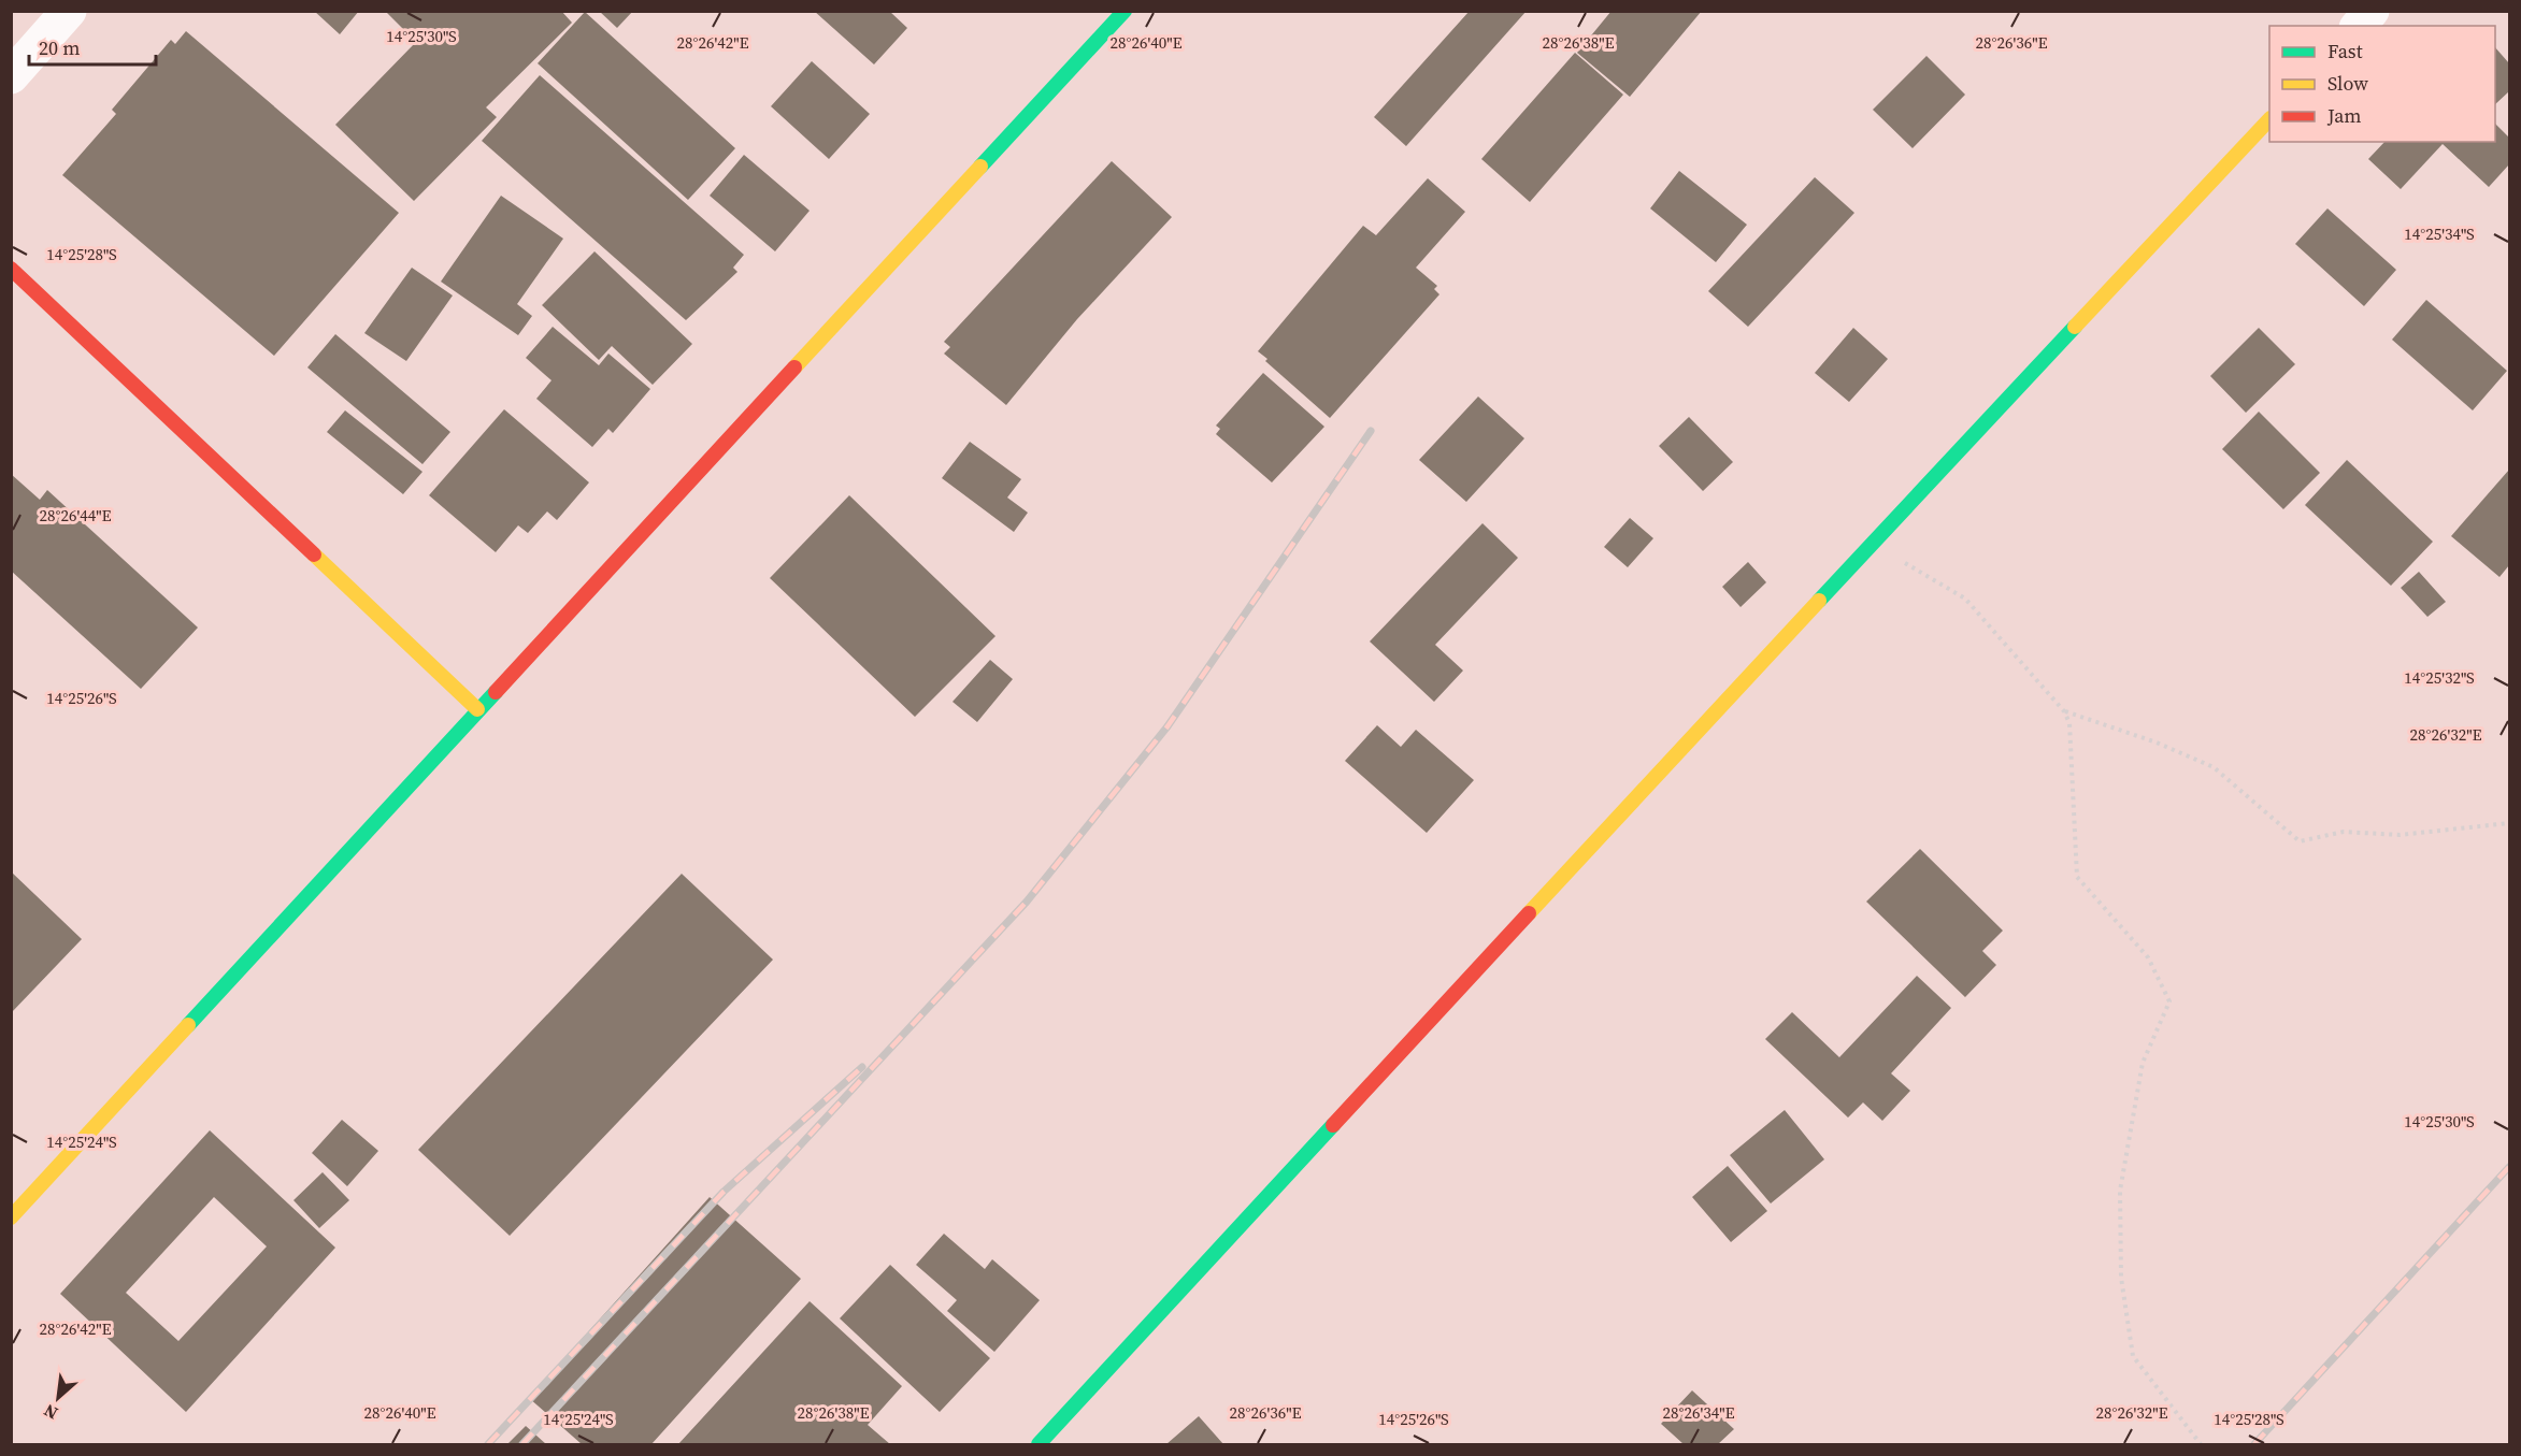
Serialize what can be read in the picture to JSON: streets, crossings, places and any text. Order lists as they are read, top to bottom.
{
  "legend": ["Fast", "Slow", "Jam"],
  "scale_bar": "20 m",
  "north": "bottom left",
  "coordinates": [
    "14°25'30\"S",
    "28°26'42\"E",
    "28°26'40\"E",
    "28°26'38\"E",
    "28°26'36\"E",
    "14°25'34\"S",
    "14°25'28\"S",
    "28°26'44\"E",
    "14°25'32\"S",
    "14°25'26\"S",
    "28°26'32\"E",
    "14°25'24\"S",
    "28°26'34\"E"
  ]
}
